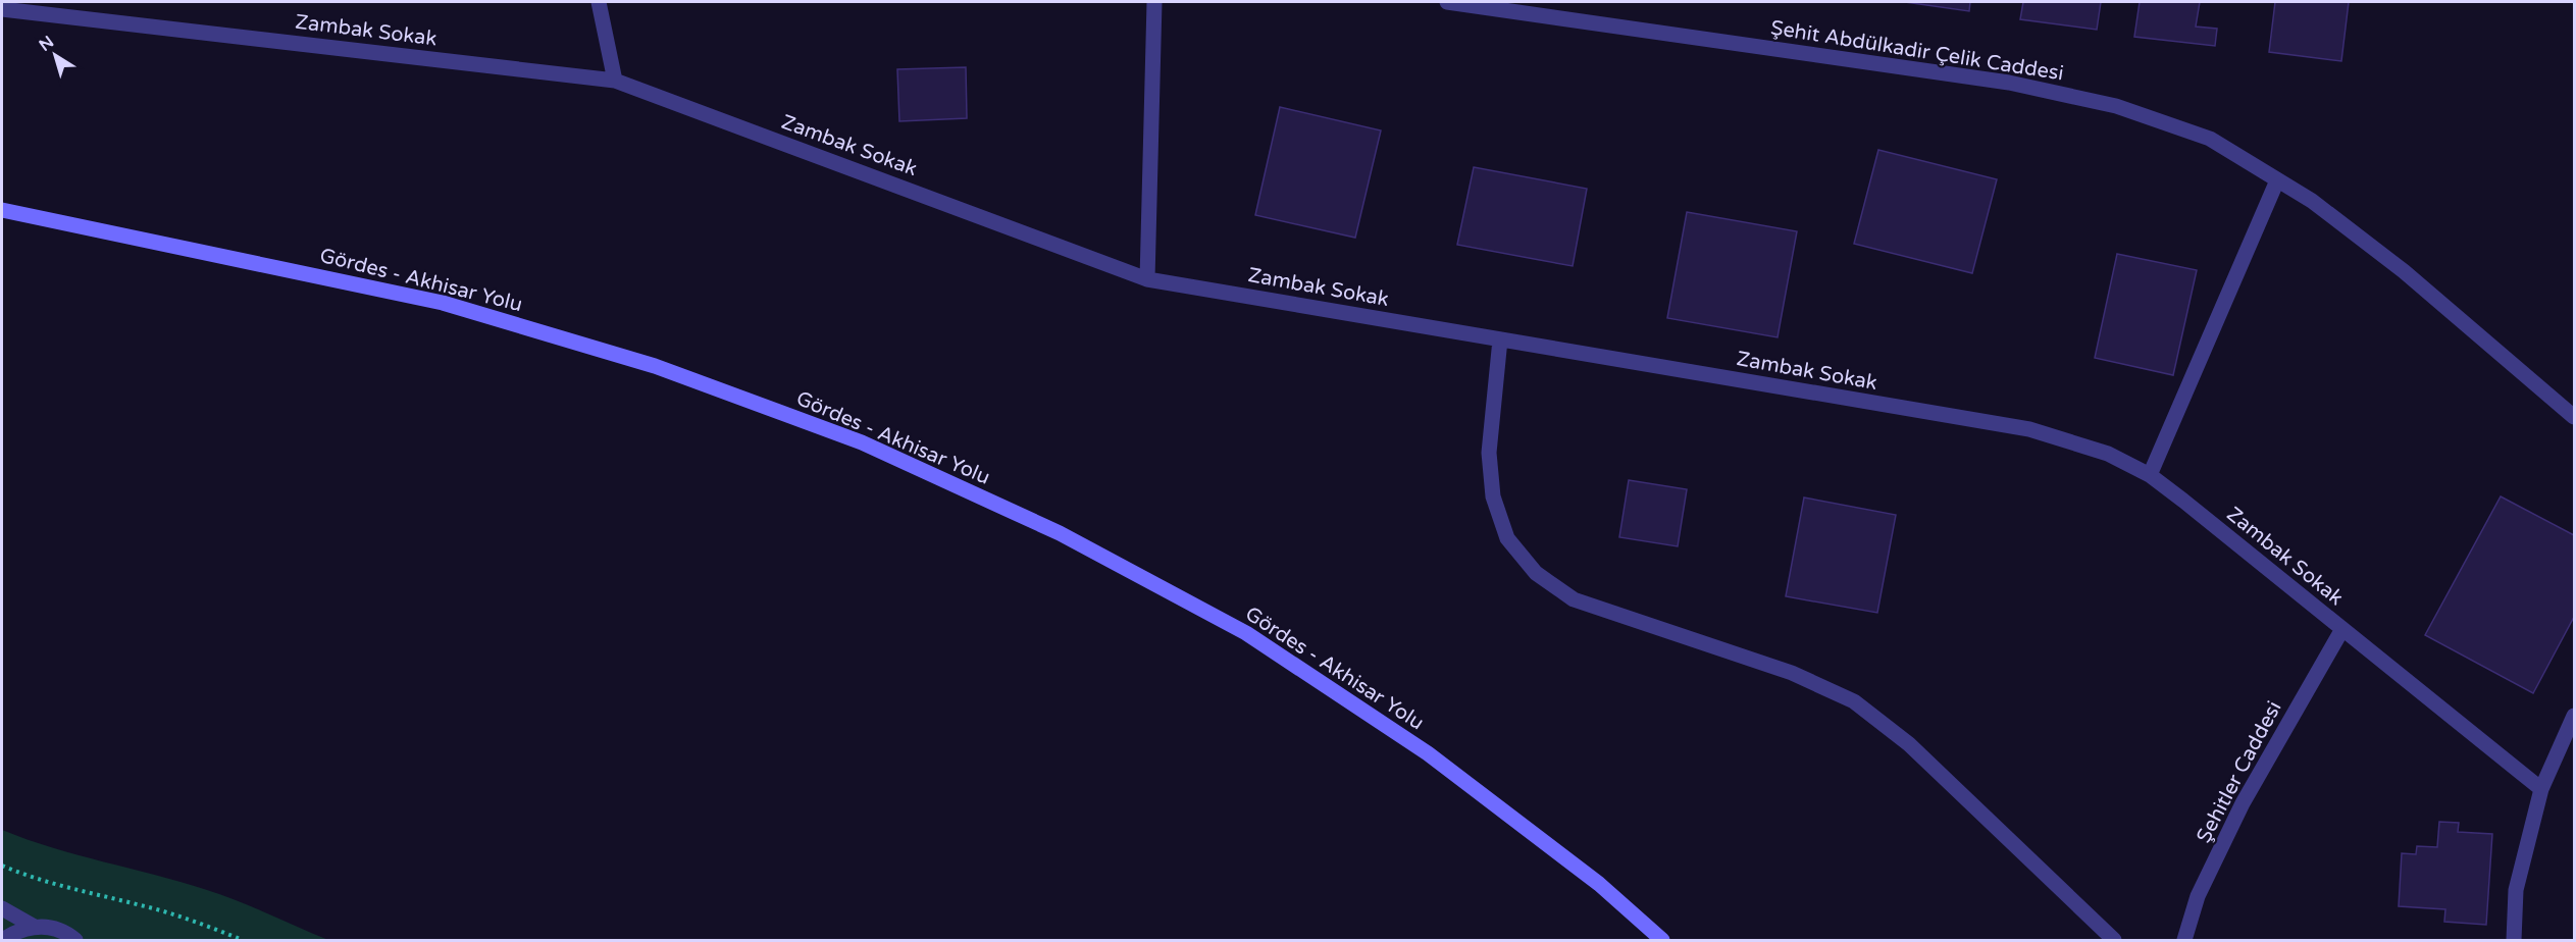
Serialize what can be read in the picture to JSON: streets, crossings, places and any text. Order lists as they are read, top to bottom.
{
  "streets": {
    "main road": ["Gördes - Akhisar Yolu"],
    "street": ["Zambak Sokak", "Şehit Abdülkadir Çelik Caddesi", "Şehitler Caddesi"]
  },
  "crossings": [
    ["Zambak Sokak", "Şehitler Caddesi"]
  ],
  "north": "top left"
}
